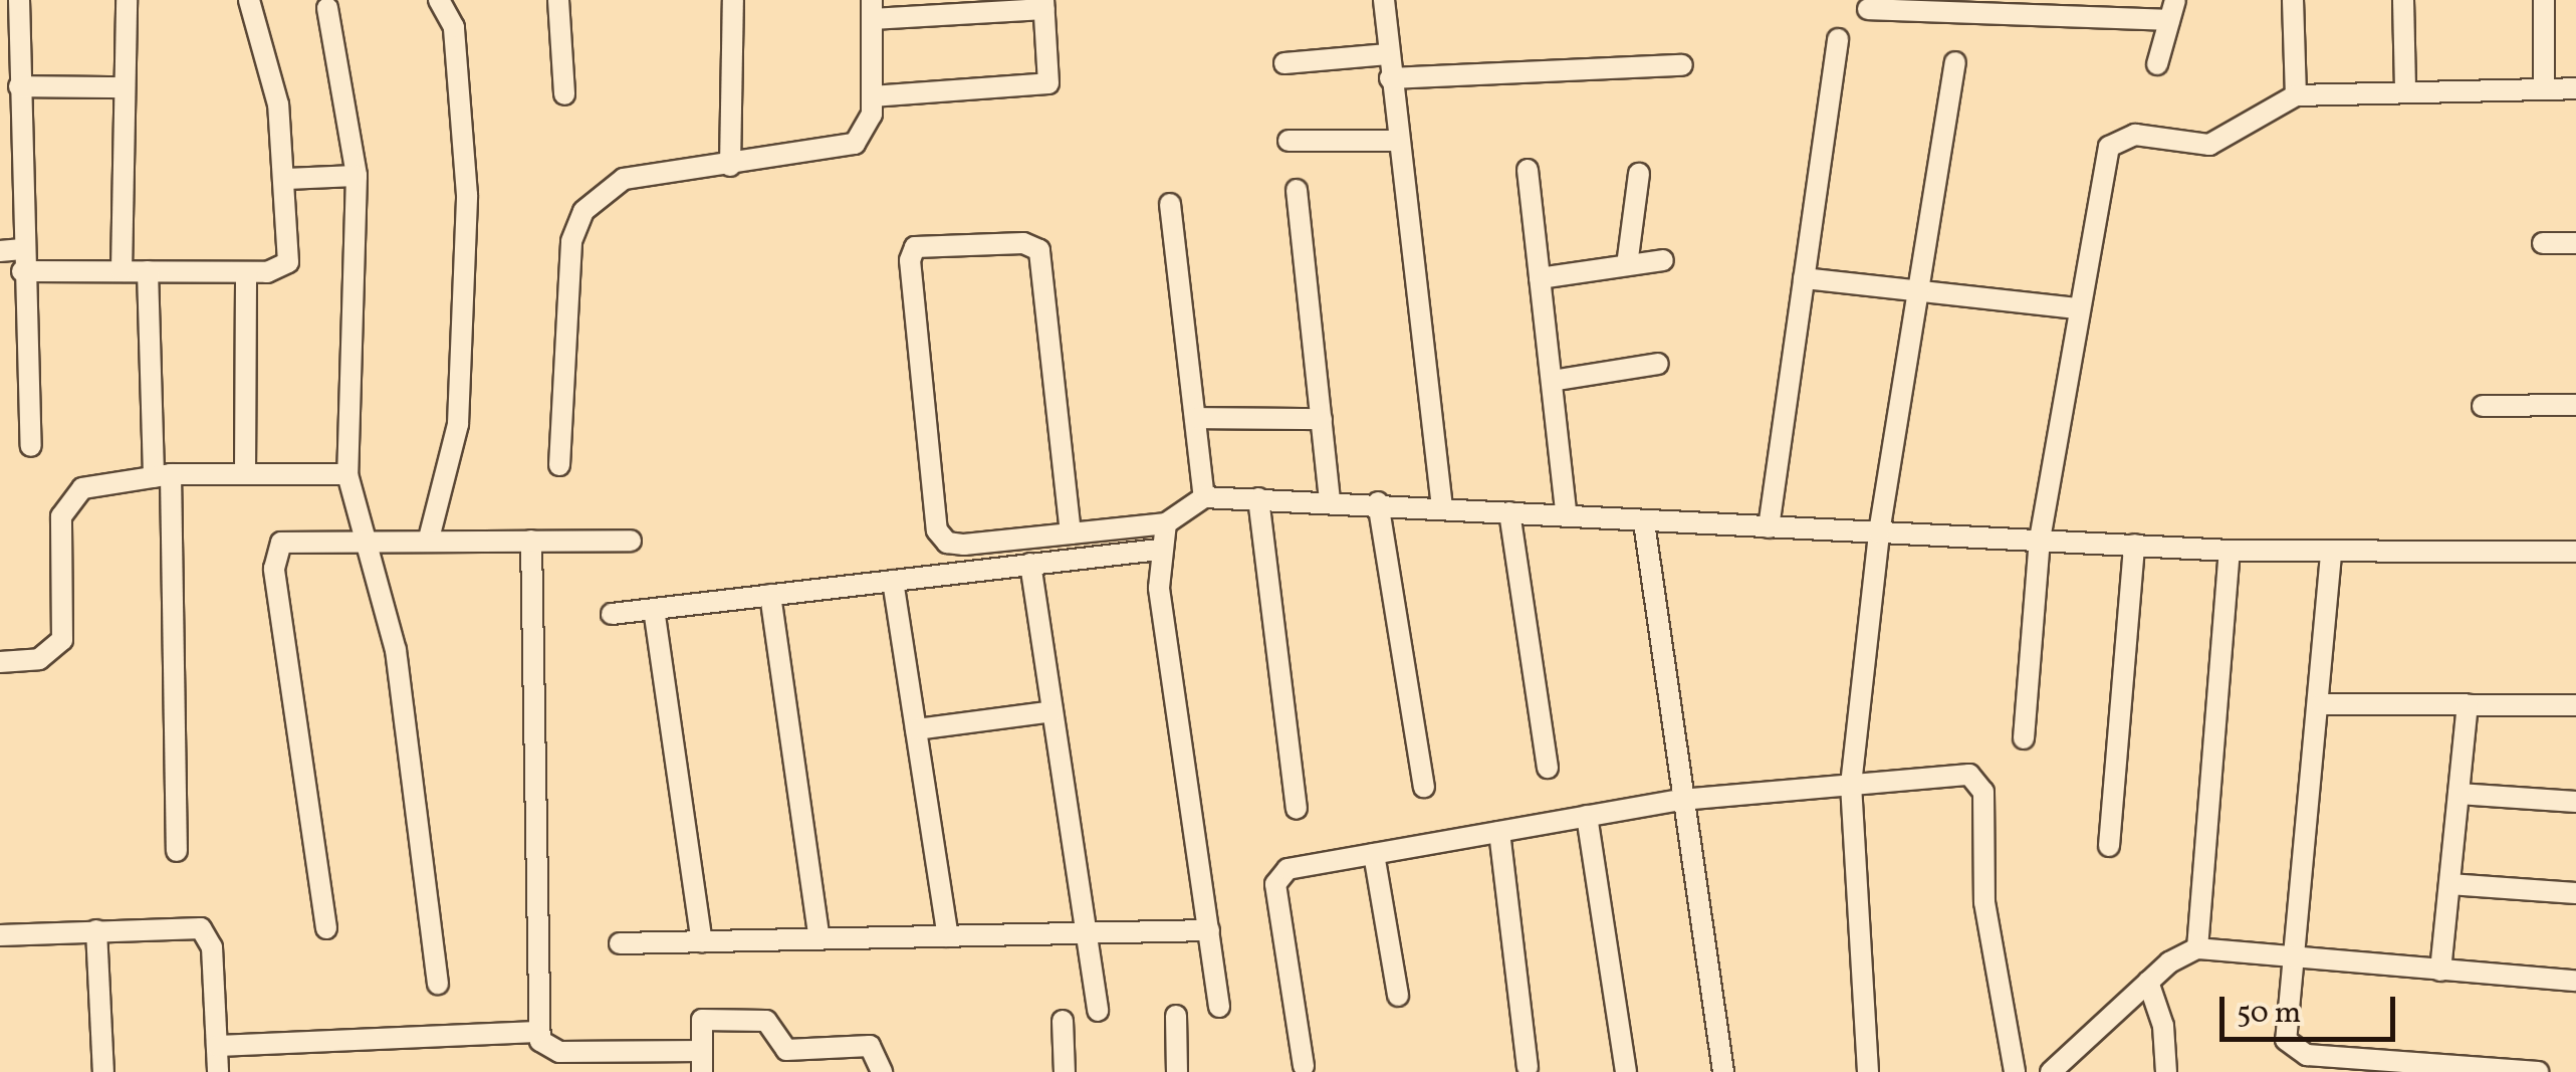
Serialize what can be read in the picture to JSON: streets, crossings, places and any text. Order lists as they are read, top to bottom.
{
  "scale_bar": "50 m"
}
